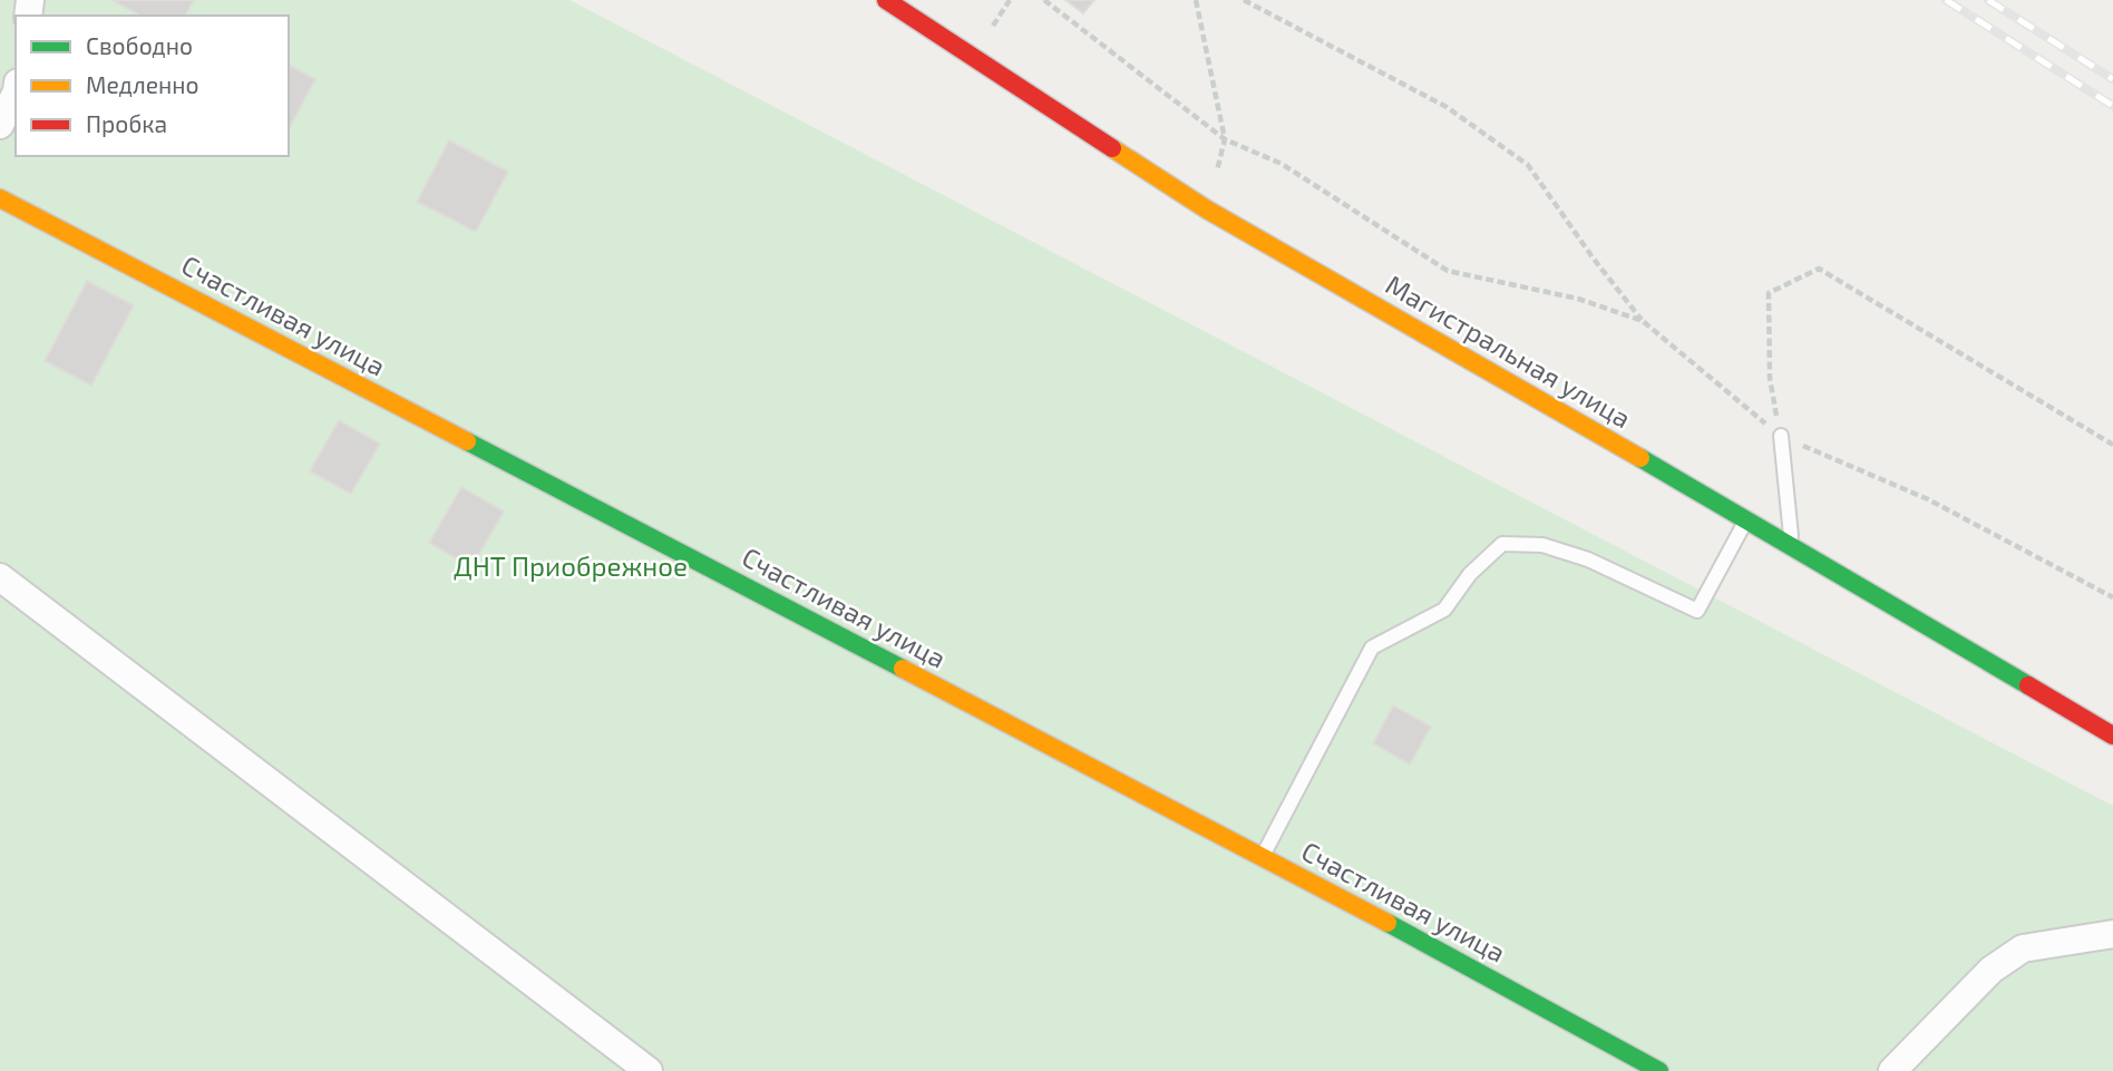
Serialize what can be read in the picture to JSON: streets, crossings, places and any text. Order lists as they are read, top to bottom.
{
  "streets": {
    "street": ["Счастливая улица", "Магистральная улица"]
  },
  "parks": ["ДНТ Приобрежное"],
  "legend": ["Свободно", "Медленно", "Пробка"]
}
